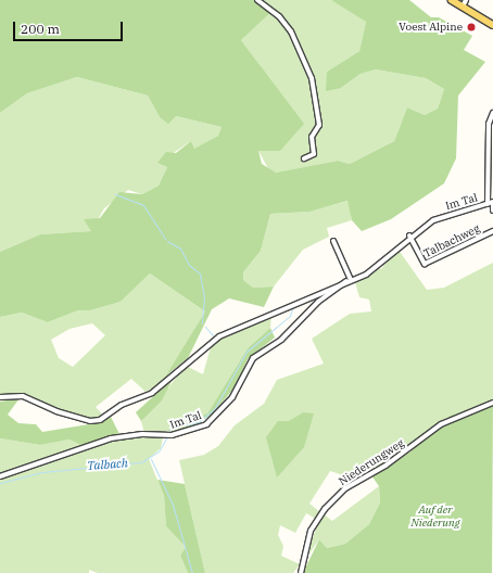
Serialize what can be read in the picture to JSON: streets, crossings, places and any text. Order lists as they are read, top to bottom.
{
  "streets": {
    "street": ["Im Tal", "Talbachweg", "Niederungweg"]
  },
  "crossings": [
    ["Im Tal", "Talbachweg"]
  ],
  "water": ["Talbach"],
  "parks": ["Auf der Niederung"],
  "places": ["Voest Alpine"],
  "scale_bar": "200 m"
}
